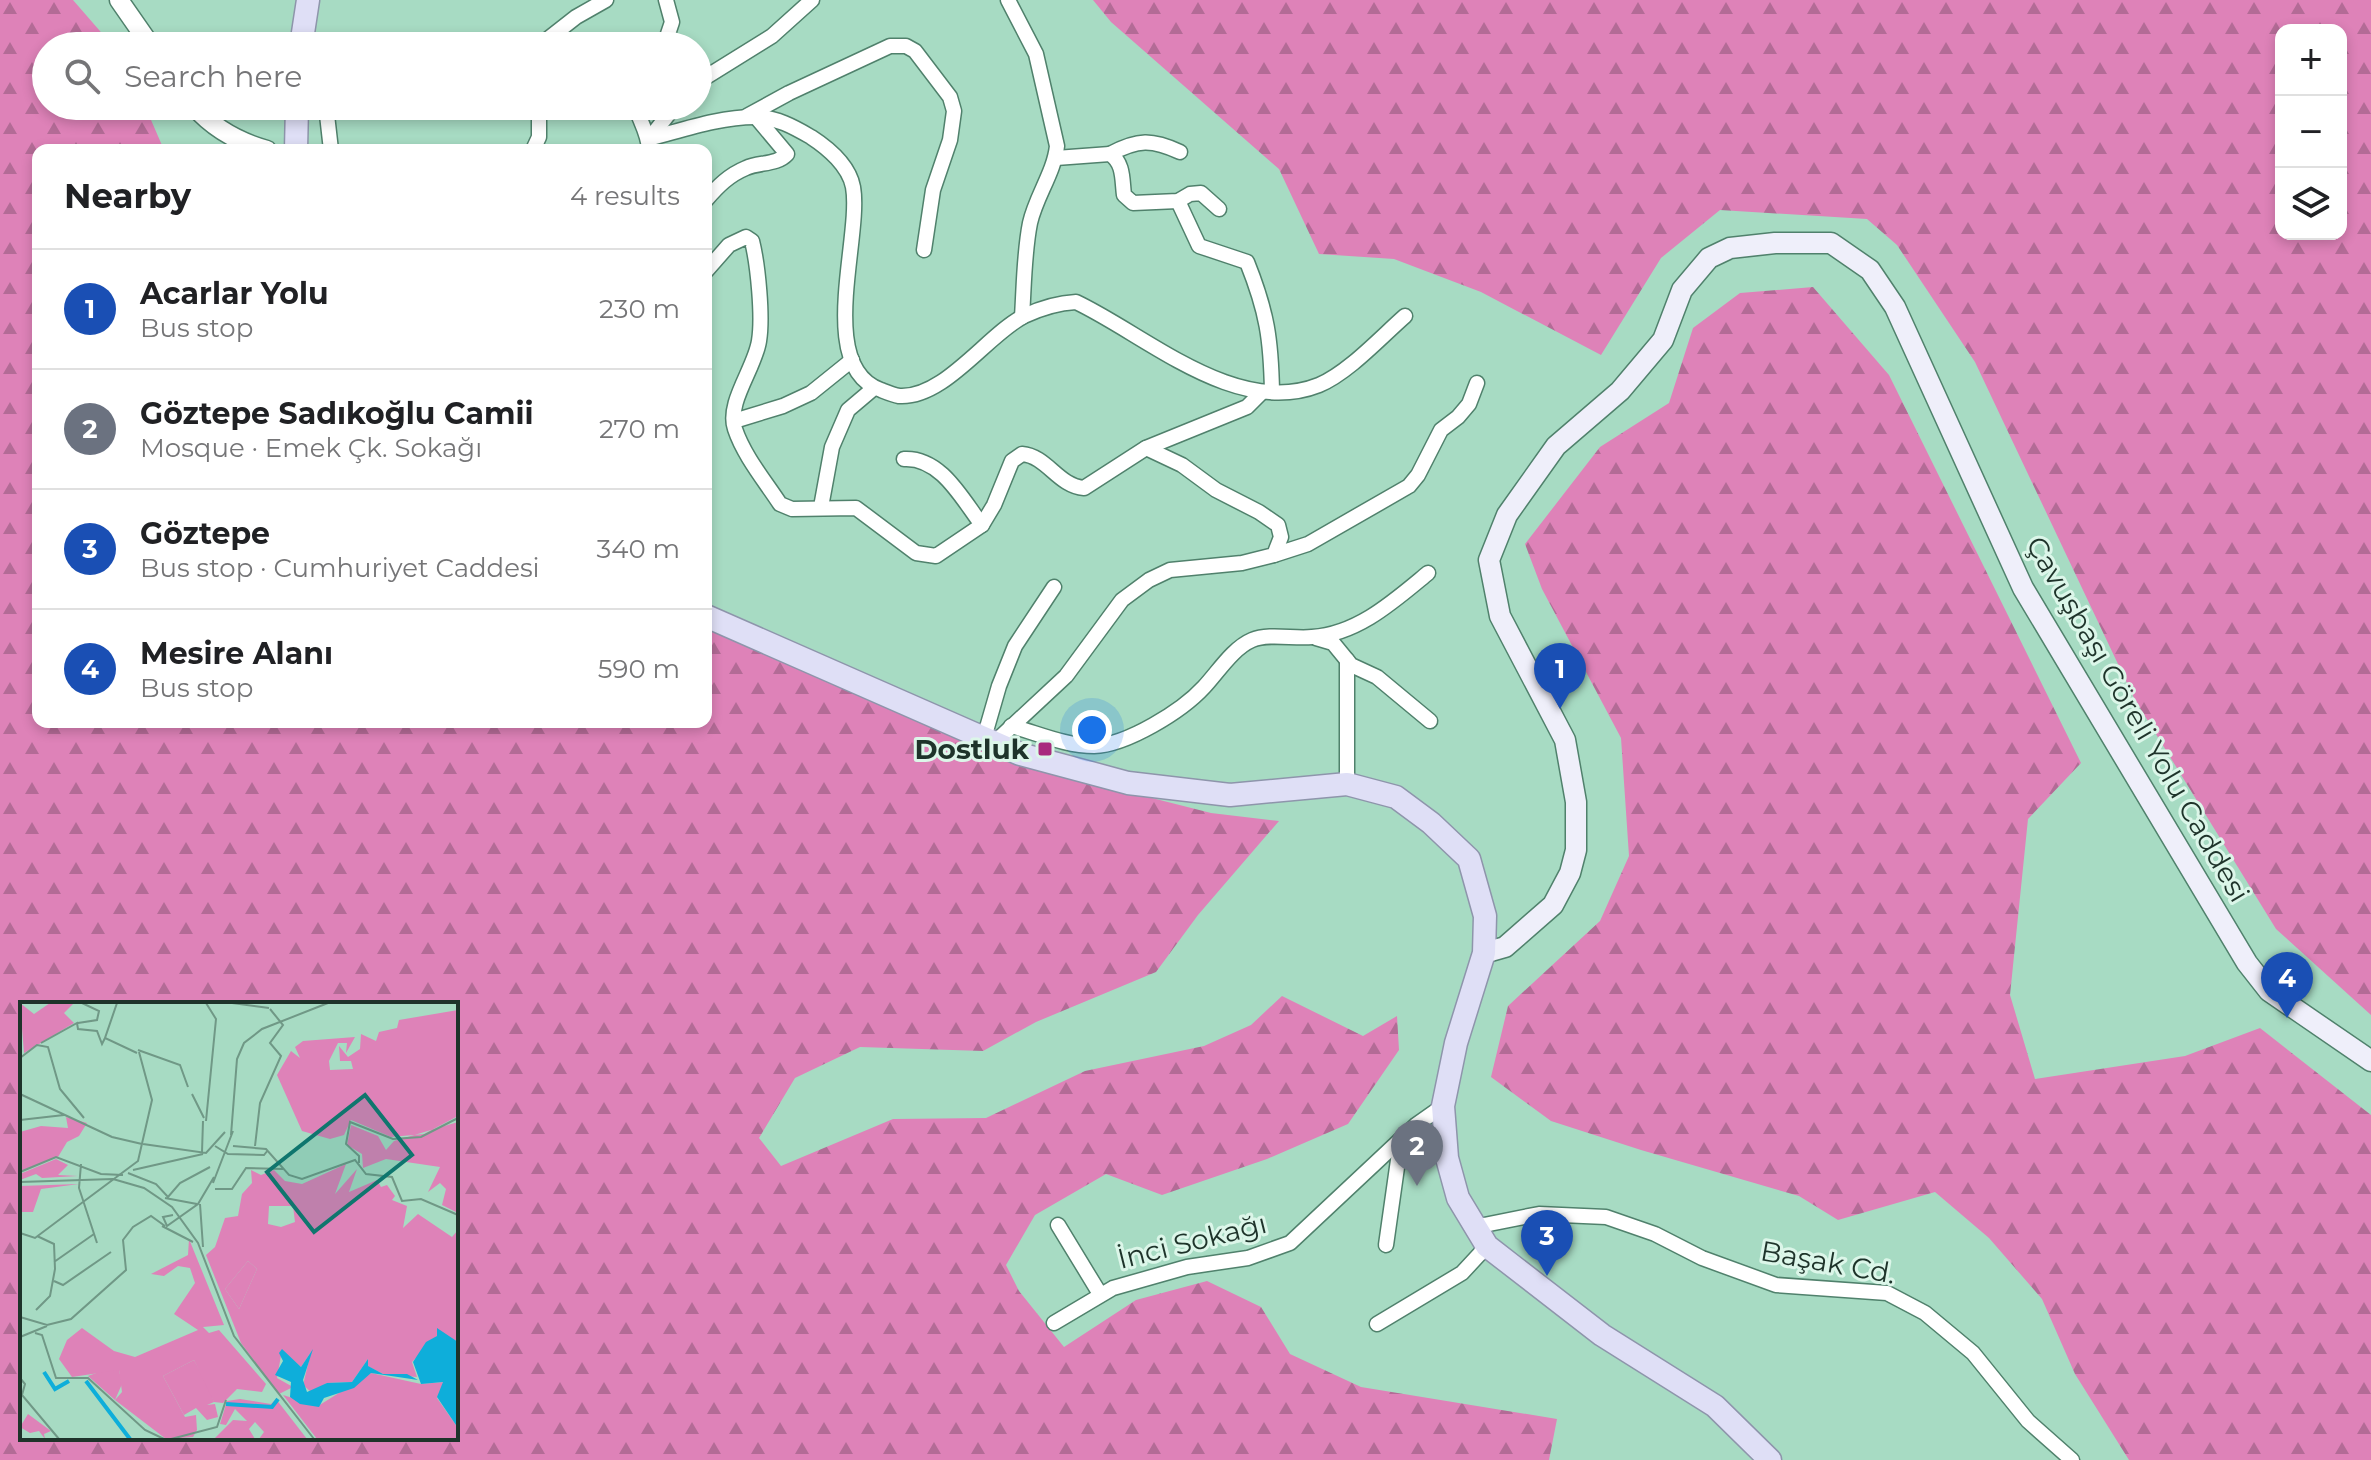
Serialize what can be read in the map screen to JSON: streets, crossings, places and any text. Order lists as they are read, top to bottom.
{
  "streets": {
    "main road": ["Çavuşbaşı Göreli Yolu Caddesi"],
    "street": ["İnci Sokağı", "Başak Cd."]
  },
  "places": {
    "transit": ["Dostluk"]
  },
  "page": {
    "map_buttons": ["+", "−"],
    "search": "Search here",
    "heading": ["Nearby", "4 results"],
    "list": [
      {
        "mark": "1",
        "name": "Acarlar Yolu",
        "note": "Bus stop",
        "value": "230 m"
      },
      {
        "mark": "2",
        "name": "Göztepe Sadıkoğlu Camii",
        "note": "Mosque · Emek Çk. Sokağı",
        "value": "270 m"
      },
      {
        "mark": "3",
        "name": "Göztepe",
        "note": "Bus stop · Cumhuriyet Caddesi",
        "value": "340 m"
      },
      {
        "mark": "4",
        "name": "Mesire Alanı",
        "note": "Bus stop",
        "value": "590 m"
      }
    ],
    "pins": [
      "1",
      "4",
      "2",
      "3"
    ]
  }
}
